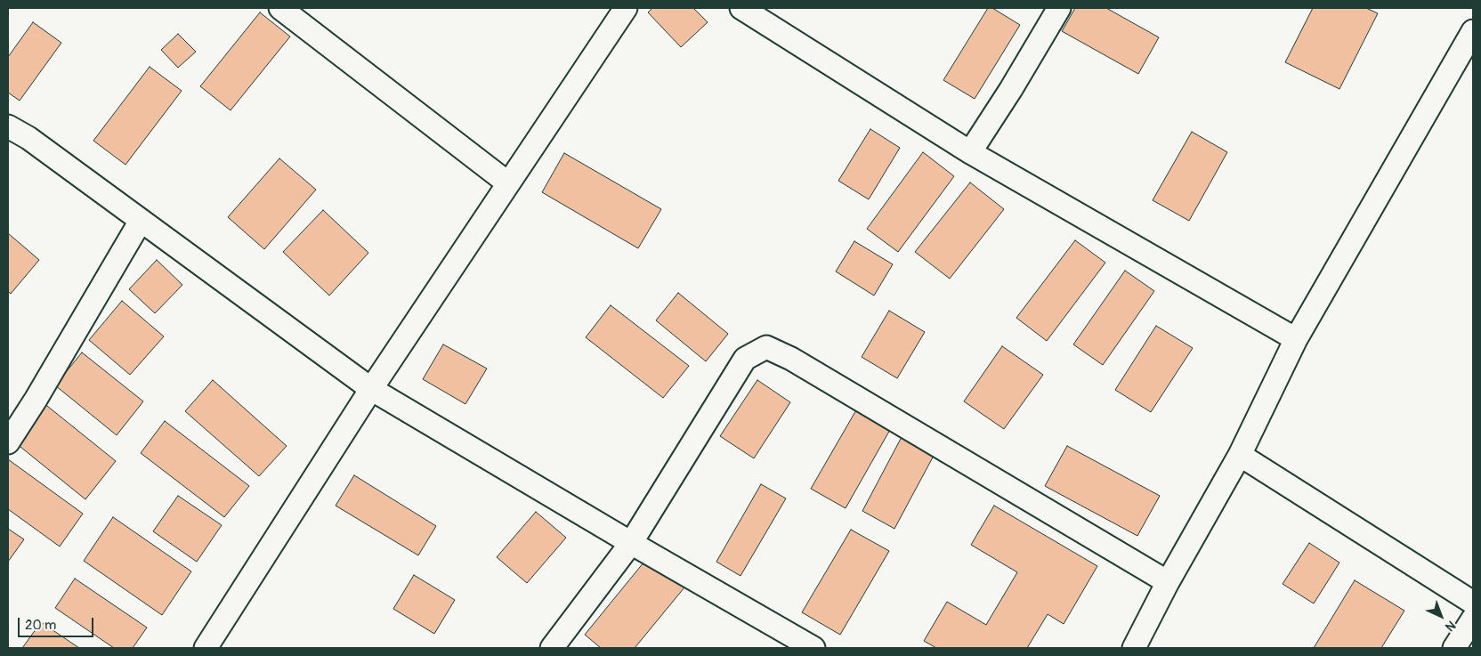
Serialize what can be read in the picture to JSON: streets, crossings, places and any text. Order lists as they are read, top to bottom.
{
  "scale_bar": "20 m",
  "north": "bottom right"
}
